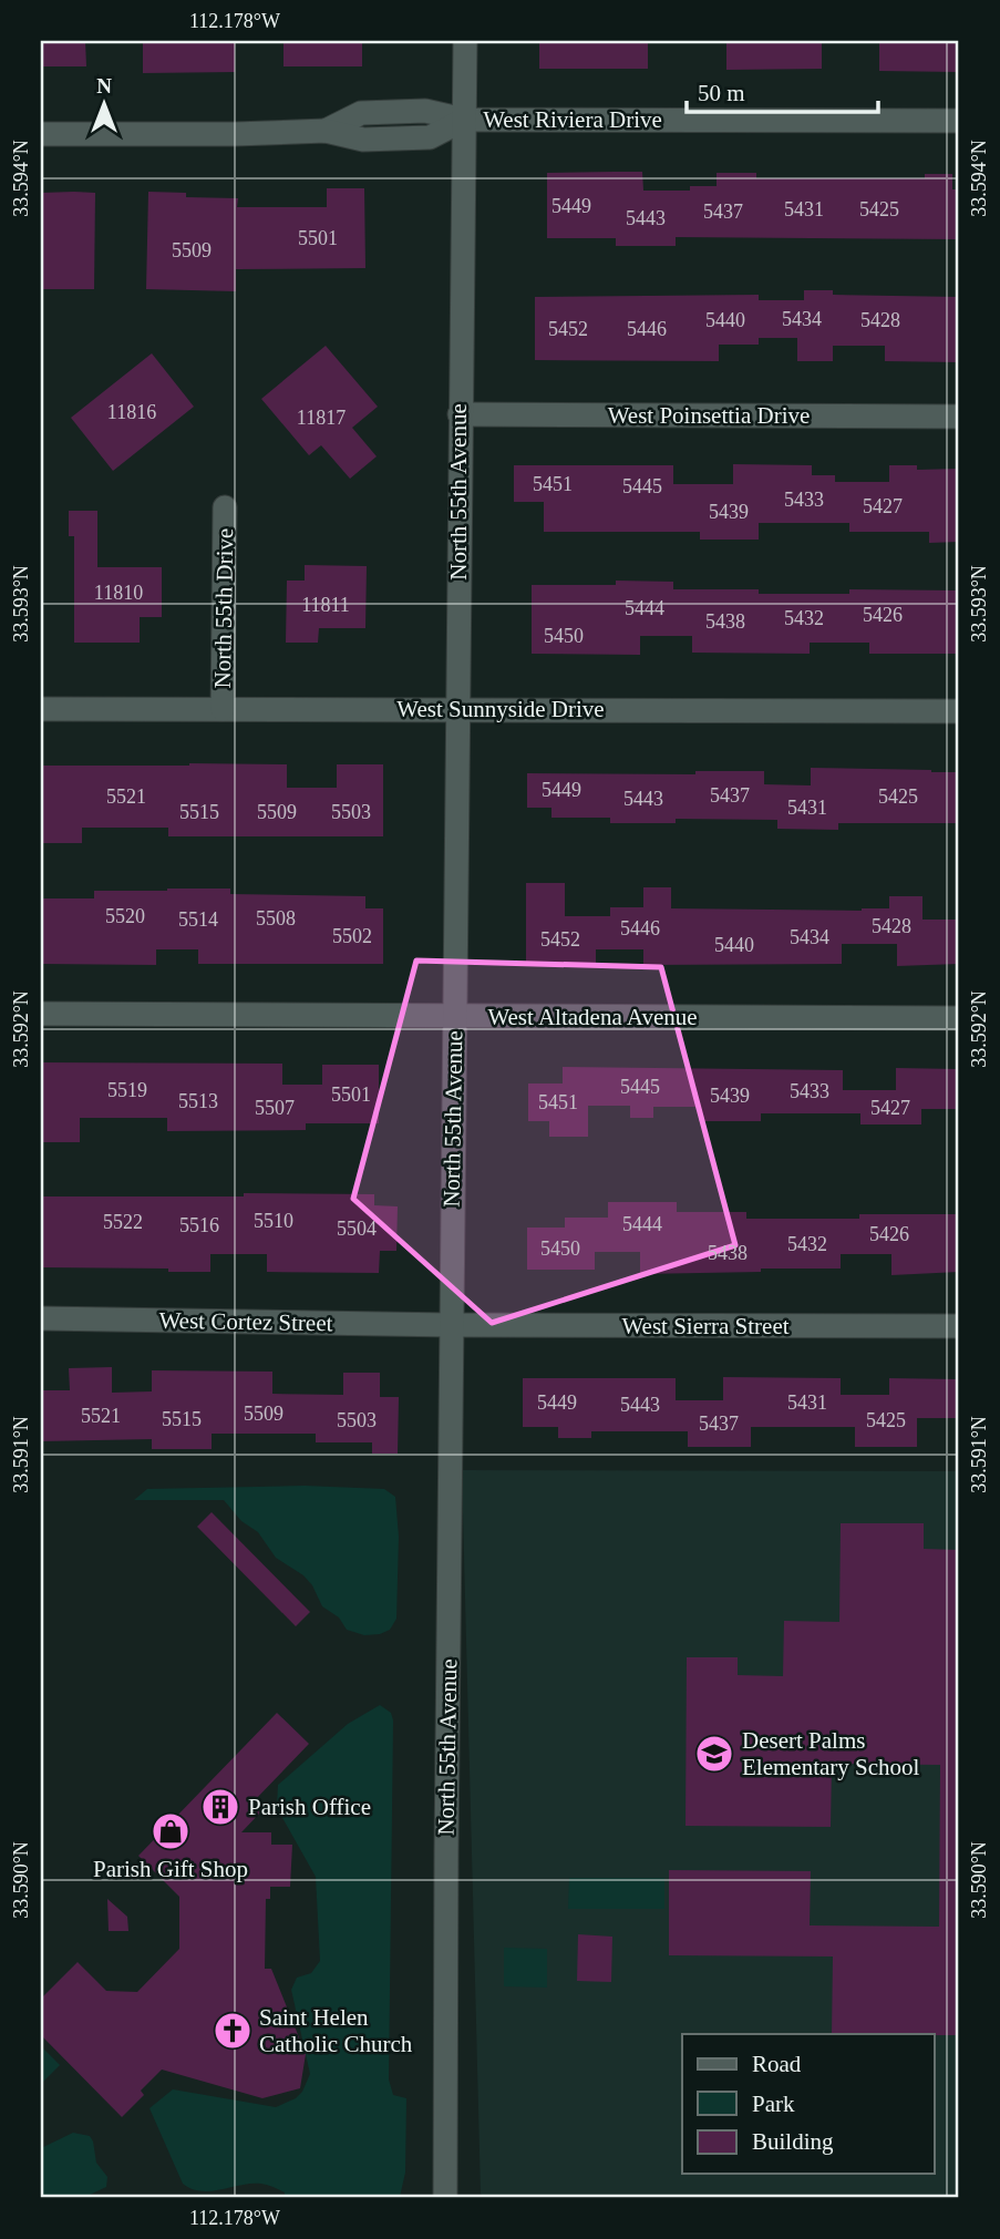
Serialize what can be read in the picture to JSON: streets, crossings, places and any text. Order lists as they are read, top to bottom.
{
  "streets": {
    "street": [
      "West Riviera Drive",
      "West Poinsettia Drive",
      "North 55th Avenue",
      "North 55th Drive",
      "West Sunnyside Drive",
      "West Altadena Avenue",
      "West Cortez Street",
      "West Sierra Street"
    ]
  },
  "crossings": [
    ["West Riviera Drive", "North 55th Avenue"],
    ["West Poinsettia Drive", "North 55th Avenue"],
    ["North 55th Avenue", "West Sunnyside Drive"],
    ["North 55th Avenue", "West Altadena Avenue"],
    ["North 55th Avenue", "West Cortez Street"],
    ["North 55th Avenue", "West Sierra Street"],
    ["North 55th Drive", "West Sunnyside Drive"],
    ["West Cortez Street", "West Sierra Street"]
  ],
  "places": {
    "school or university": ["Desert Palms Elementary School"],
    "building": ["Parish Office"],
    "shop": ["Parish Gift Shop"],
    "church": ["Saint Helen Catholic Church"]
  },
  "house_numbers": [
    "5449",
    "5431",
    "5425",
    "5437",
    "5443",
    "5501",
    "5509",
    "5434",
    "5440",
    "5428",
    "5452",
    "5446",
    "11816",
    "11817",
    "5451",
    "5445",
    "5433",
    "5427",
    "5439",
    "11810",
    "11811",
    "5444",
    "5426",
    "5432",
    "5438",
    "5450",
    "5449",
    "5437",
    "5521",
    "5425",
    "5443",
    "5431",
    "5515",
    "5509",
    "5503",
    "5520",
    "5508",
    "5514",
    "5428",
    "5446",
    "5502",
    "5434",
    "5452",
    "5440",
    "5445",
    "5519",
    "5433",
    "5501",
    "5439",
    "5513",
    "5451",
    "5507",
    "5427",
    "5510",
    "5522",
    "5444",
    "5516",
    "5504",
    "5426",
    "5432",
    "5450",
    "5438",
    "5449",
    "5431",
    "5443",
    "5509",
    "5521",
    "5515",
    "5503",
    "5425",
    "5437"
  ],
  "legend": ["Road", "Park", "Building"],
  "scale_bar": "50 m",
  "north": "top",
  "coordinates": [
    "112.178°W",
    "33.594°N",
    "33.593°N",
    "33.592°N",
    "33.591°N",
    "33.590°N"
  ]
}
